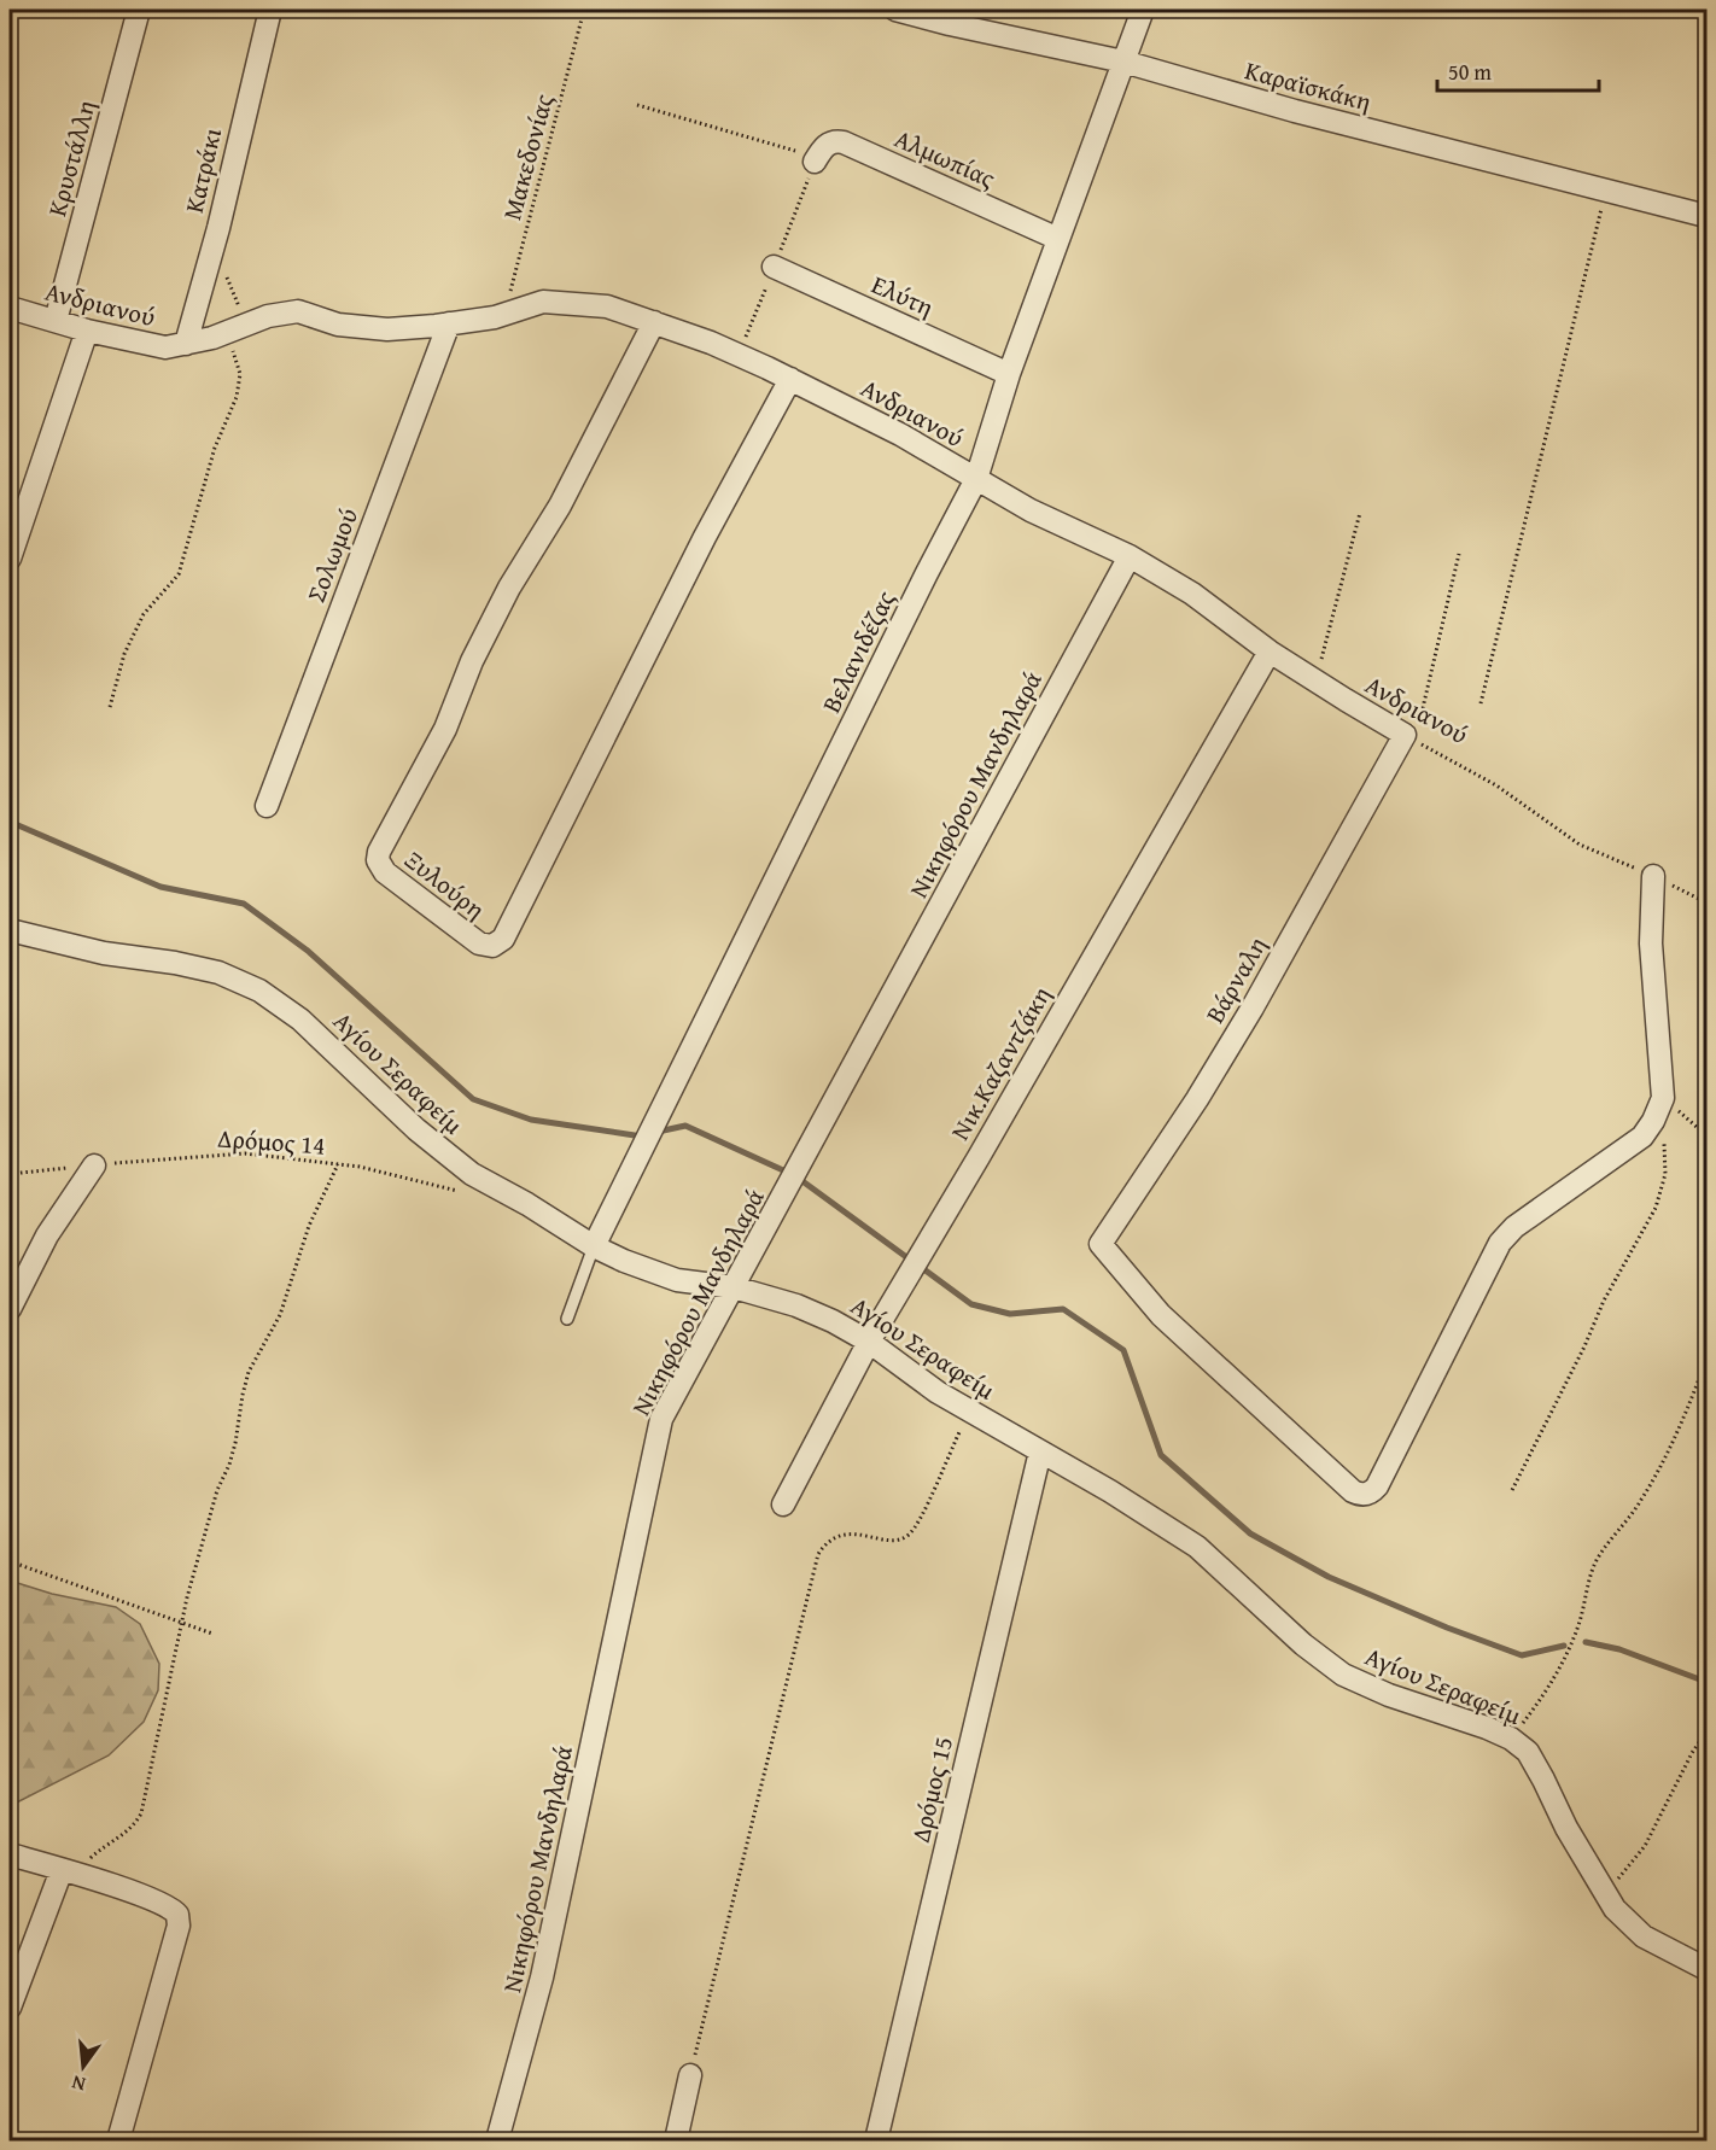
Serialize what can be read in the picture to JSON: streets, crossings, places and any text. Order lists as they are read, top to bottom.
{
  "streets": {
    "street": [
      "Καραϊσκάκη",
      "Κρυστάλλη",
      "Αλμωπίας",
      "Κατράκι",
      "Ελύτη",
      "Ανδριανού",
      "Σολωμού",
      "Βελανιδέζας",
      "Νικηφόρου Μανδηλαρά",
      "Ξυλούρη",
      "Βάρναλη",
      "Νικ.Καζαντζάκη",
      "Αγίου Σεραφείμ",
      "Δρόμος 15"
    ],
    "path": ["Μακεδονίας", "Δρόμος 14"]
  },
  "crossings": [
    ["Καραϊσκάκη", "Βελανιδέζας"],
    ["Μακεδονίας", "Ανδριανού"],
    ["Κρυστάλλη", "Ανδριανού"],
    ["Αλμωπίας", "Βελανιδέζας"],
    ["Κατράκι", "Ανδριανού"],
    ["Ελύτη", "Βελανιδέζας"],
    ["Ανδριανού", "Σολωμού"],
    ["Ανδριανού", "Βελανιδέζας"],
    ["Ανδριανού", "Νικηφόρου Μανδηλαρά"],
    ["Ανδριανού", "Ξυλούρη"],
    ["Ανδριανού", "Βάρναλη"],
    ["Ανδριανού", "Νικ.Καζαντζάκη"],
    ["Βελανιδέζας", "Αγίου Σεραφείμ"],
    ["Νικηφόρου Μανδηλαρά", "Αγίου Σεραφείμ"],
    ["Νικ.Καζαντζάκη", "Αγίου Σεραφείμ"],
    ["Αγίου Σεραφείμ", "Δρόμος 15"]
  ],
  "scale_bar": "50 m",
  "north": "bottom"
}
